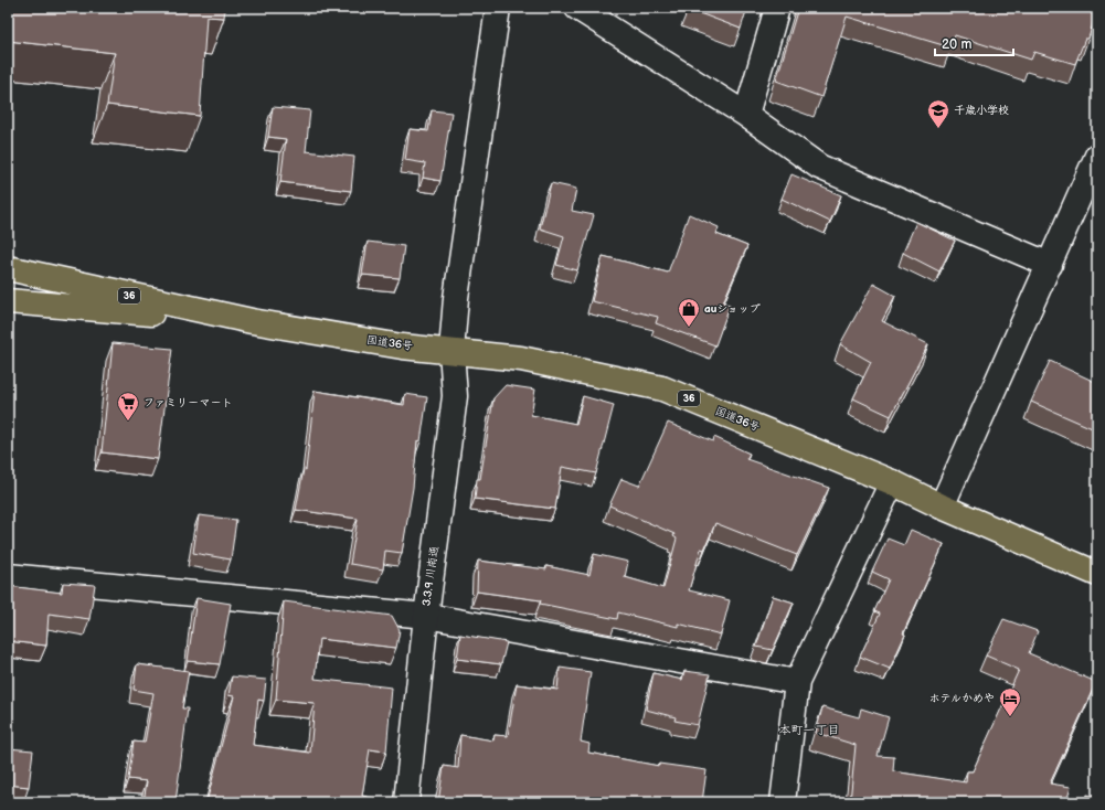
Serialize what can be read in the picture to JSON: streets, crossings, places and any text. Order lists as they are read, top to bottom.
{
  "streets": {
    "highway": ["36", "国道36号"],
    "street": ["3.3.9 川南通"]
  },
  "crossings": [
    ["国道36号", "3.3.9 川南通"]
  ],
  "districts": ["本町一丁目"],
  "places": {
    "school or university": ["千歳小学校"],
    "shop": ["auショップ"],
    "supermarket": ["ファミリーマート"],
    "hotel": ["ホテルかめや"]
  },
  "scale_bar": "20 m"
}
